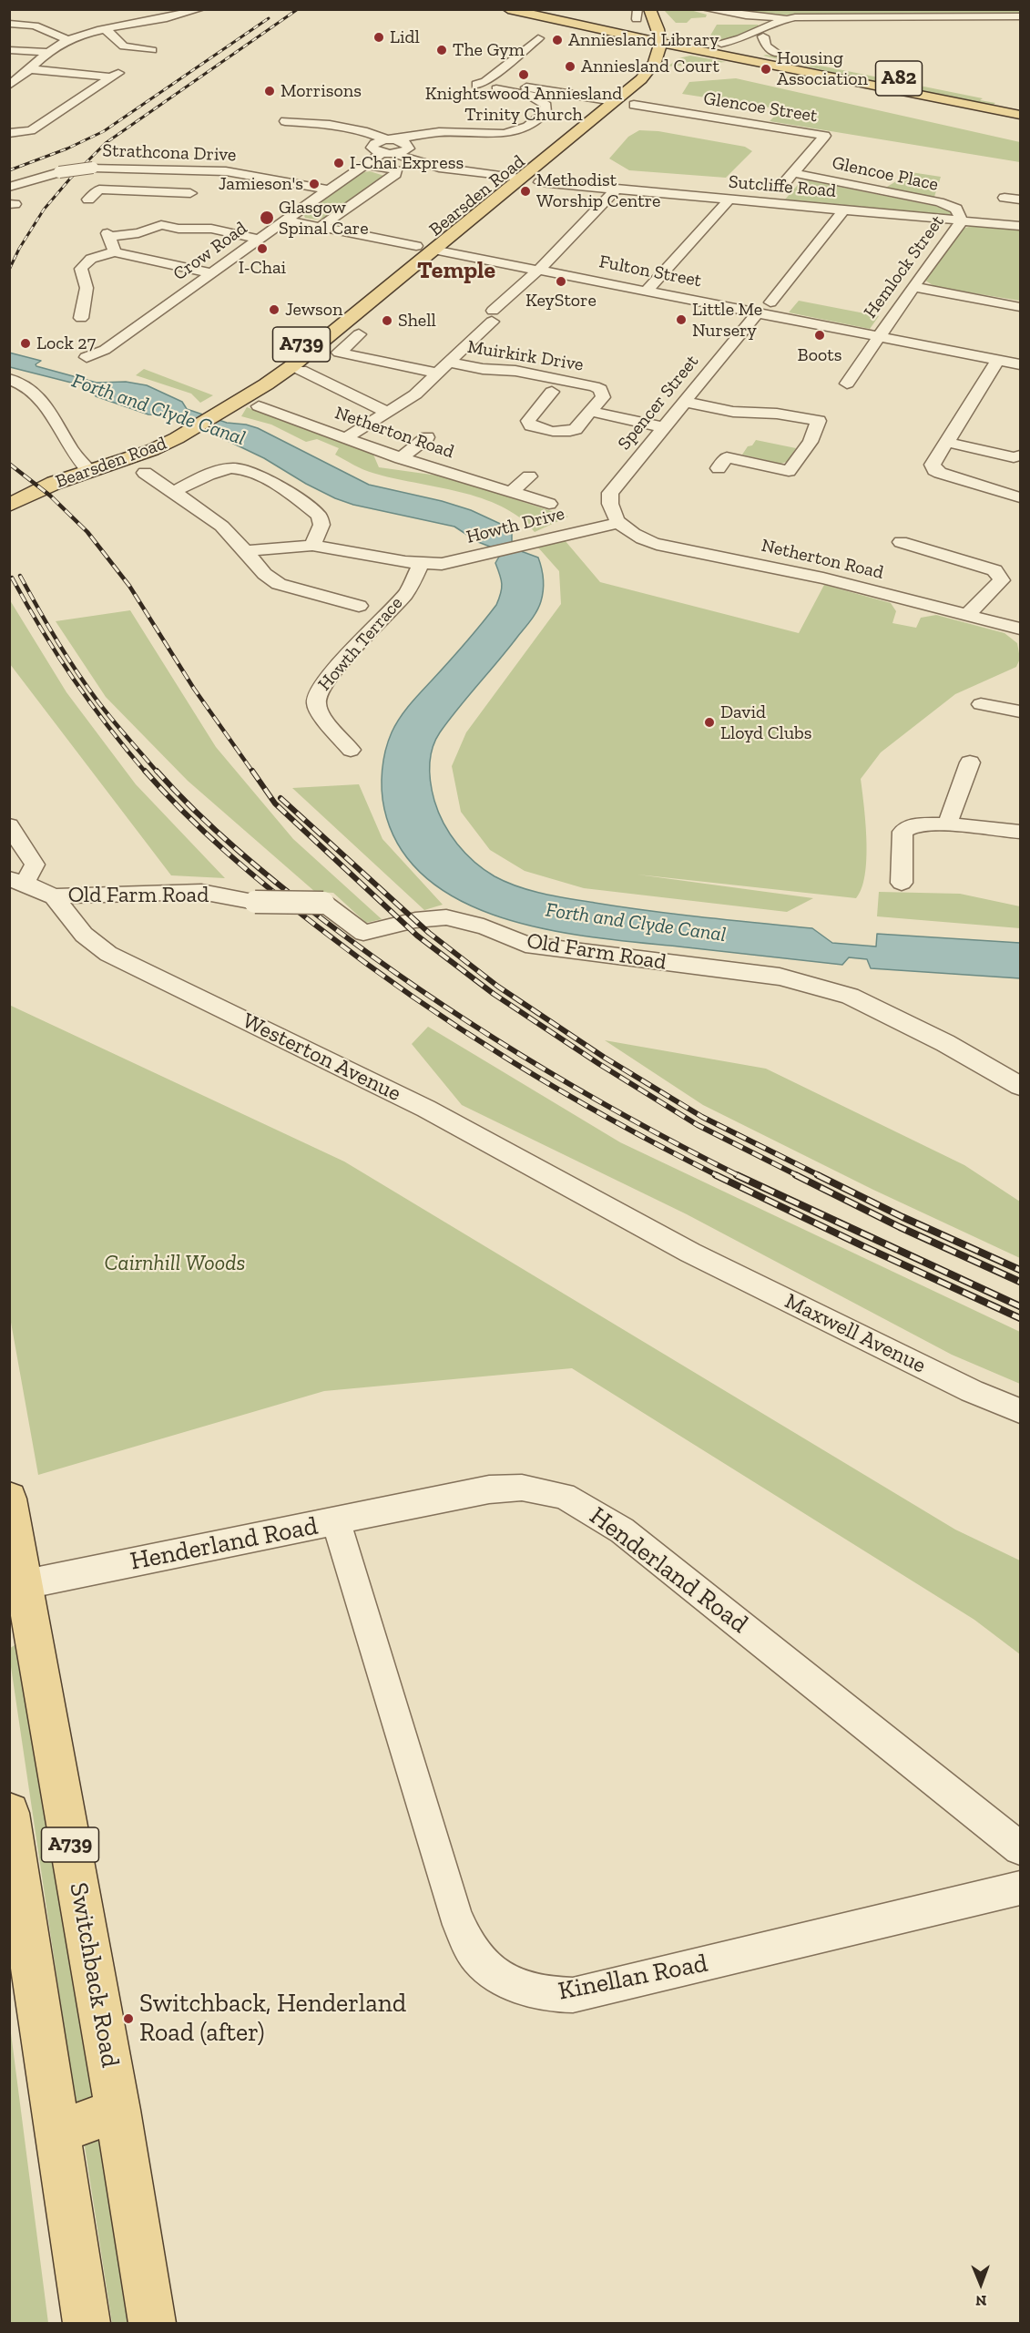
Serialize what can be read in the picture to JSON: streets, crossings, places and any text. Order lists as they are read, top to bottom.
{
  "streets": {
    "main road": [
      "A82",
      "Bearsden Road",
      "A739",
      "Switchback Road"
    ],
    "street": [
      "Glencoe Street",
      "Strathcona Drive",
      "Glencoe Place",
      "Sutcliffe Road",
      "Crow Road",
      "Hemlock Street",
      "Fulton Street",
      "Muirkirk Drive",
      "Spencer Street",
      "Netherton Road",
      "Howth Drive",
      "Howth Terrace",
      "Old Farm Road",
      "Westerton Avenue",
      "Maxwell Avenue",
      "Henderland Road",
      "Kinellan Road"
    ]
  },
  "crossings": [
    ["A82", "Bearsden Road"],
    ["Glencoe Street", "Glencoe Place"],
    ["Glencoe Street", "Sutcliffe Road"],
    ["Strathcona Drive", "Crow Road"],
    ["Glencoe Place", "Sutcliffe Road"],
    ["Glencoe Place", "Hemlock Street"],
    ["Sutcliffe Road", "Hemlock Street"],
    ["Bearsden Road", "Fulton Street"],
    ["Crow Road", "Fulton Street"],
    ["Hemlock Street", "Fulton Street"],
    ["Fulton Street", "Spencer Street"],
    ["Spencer Street", "Netherton Road"],
    ["Spencer Street", "Howth Drive"],
    ["Netherton Road", "Howth Drive"],
    ["Howth Drive", "Howth Terrace"],
    ["Old Farm Road", "Westerton Avenue"],
    ["Westerton Avenue", "Maxwell Avenue"],
    ["Henderland Road", "Switchback Road"],
    ["Henderland Road", "Kinellan Road"]
  ],
  "districts": ["Temple"],
  "water": ["Forth and Clyde Canal"],
  "parks": ["Cairnhill Woods"],
  "places": [
    "Lidl",
    "Anniesland Library",
    "The Gym",
    "Anniesland Court",
    "Housing Association",
    "Knightswood Anniesland Trinity Church",
    "Morrisons",
    "I-Chai Express",
    "Jamieson's",
    "Methodist Worship Centre",
    "Glasgow Spinal Care",
    "I-Chai",
    "KeyStore",
    "Jewson",
    "Little Me Nursery",
    "Shell",
    "Boots",
    "Lock 27",
    "David Lloyd Clubs",
    "Switchback, Henderland Road (after)"
  ],
  "north": "bottom"
}
